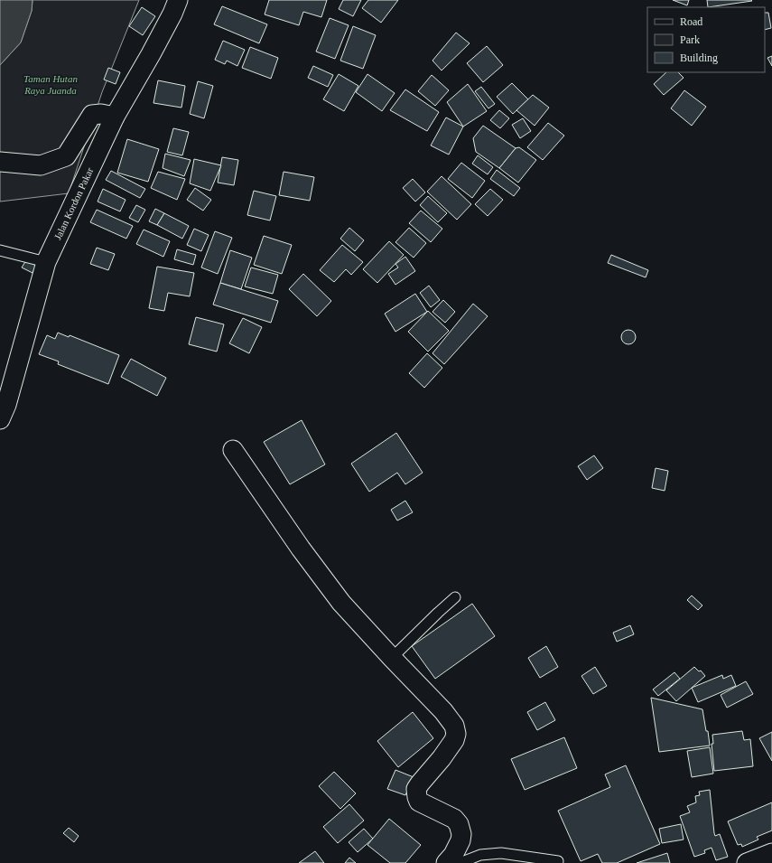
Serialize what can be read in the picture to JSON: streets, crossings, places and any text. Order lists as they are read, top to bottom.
{
  "streets": {
    "street": ["Jalan Kordon Pakar"]
  },
  "parks": ["Taman Hutan Raya Juanda"],
  "legend": ["Road", "Park", "Building"]
}
